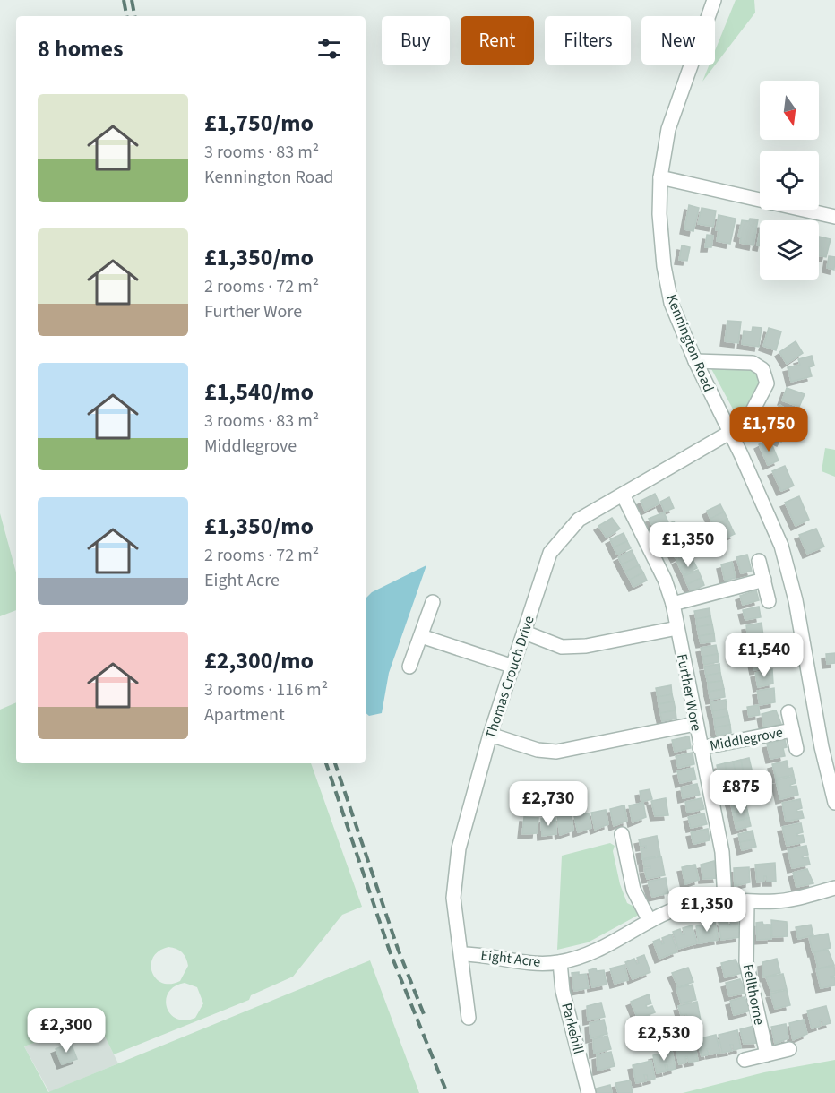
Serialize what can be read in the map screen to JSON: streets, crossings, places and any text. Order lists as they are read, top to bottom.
{
  "streets": {
    "street": [
      "Kennington Road",
      "Thomas Crouch Drive",
      "Further Wore",
      "Middlegrove",
      "Eight Acre",
      "Fellthorne",
      "Parkehill"
    ]
  },
  "crossings": [
    ["Kennington Road", "Thomas Crouch Drive"],
    ["Thomas Crouch Drive", "Further Wore"],
    ["Thomas Crouch Drive", "Eight Acre"],
    ["Further Wore", "Middlegrove"],
    ["Further Wore", "Eight Acre"],
    ["Eight Acre", "Fellthorne"],
    ["Eight Acre", "Parkehill"]
  ],
  "north": "bottom",
  "page": {
    "chip": [
      "Buy",
      "Rent",
      "Filters",
      "New"
    ],
    "heading": "8 homes",
    "list": [
      {
        "name": "£1,750/mo",
        "note": "3 rooms · 83 m² · Kennington Road"
      },
      {
        "name": "£1,350/mo",
        "note": "2 rooms · 72 m² · Further Wore"
      },
      {
        "name": "£1,540/mo",
        "note": "3 rooms · 83 m² · Middlegrove"
      },
      {
        "name": "£1,350/mo",
        "note": "2 rooms · 72 m² · Eight Acre"
      },
      {
        "name": "£2,300/mo",
        "note": "3 rooms · 116 m² · Apartment"
      }
    ],
    "price": [
      "£1,750",
      "£1,350",
      "£1,540",
      "£875",
      "£2,730",
      "£1,350",
      "£2,300",
      "£2,530"
    ]
  }
}
